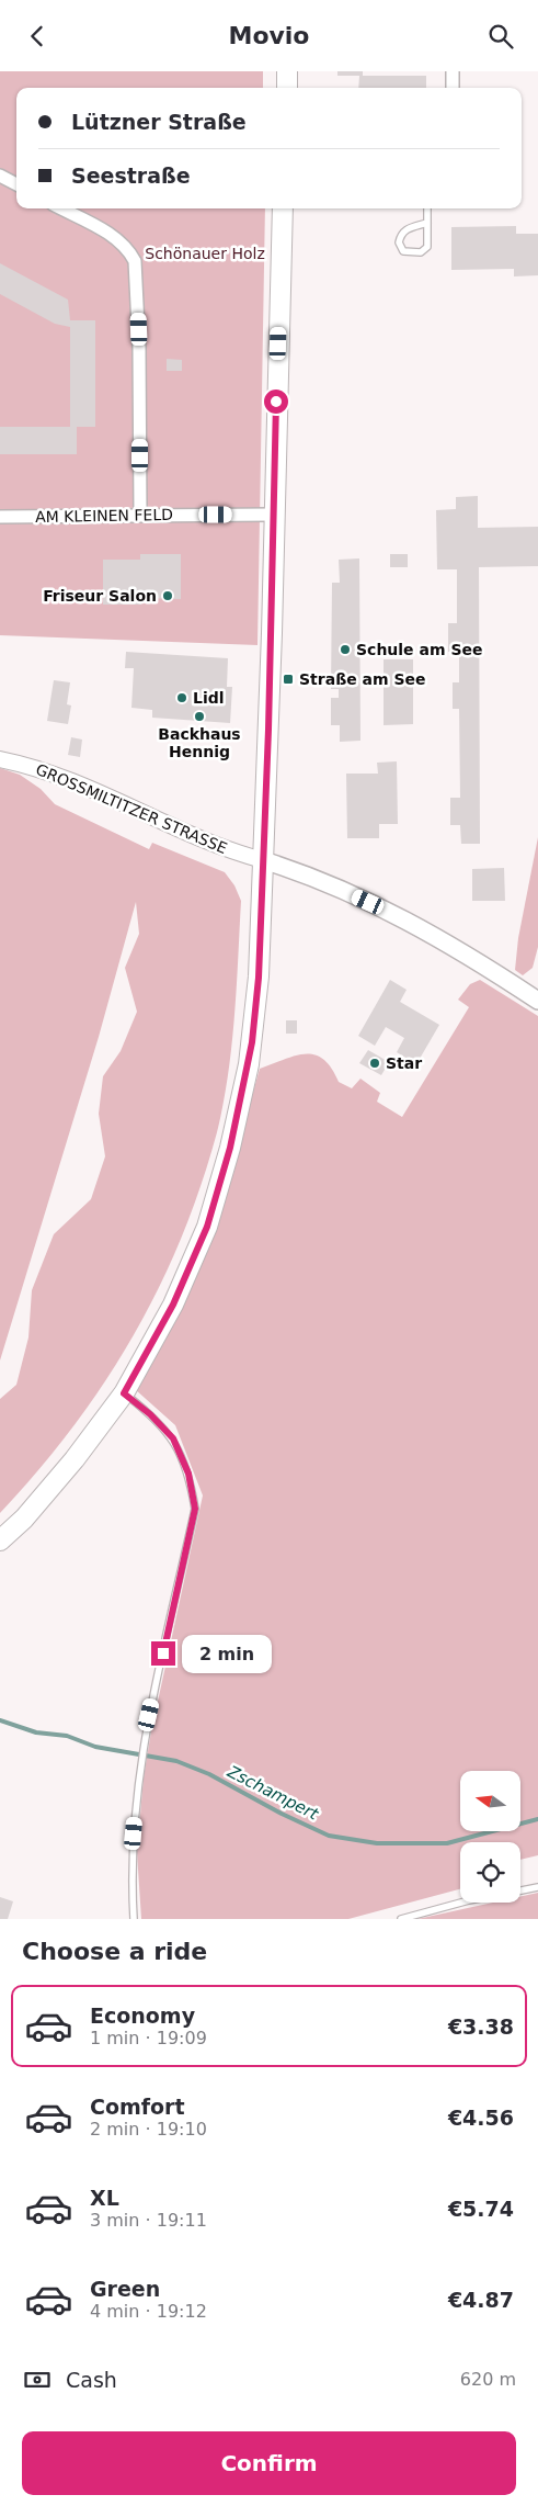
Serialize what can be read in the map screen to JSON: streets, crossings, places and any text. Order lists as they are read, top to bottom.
{
  "streets": {
    "street": ["AM KLEINEN FELD", "GROSSMILTITZER STRASSE"]
  },
  "water": ["Zschampert"],
  "parks": ["Schönauer Holz"],
  "places": {
    "other": [
      "Friseur Salon",
      "Schule am See",
      "Lidl",
      "Backhaus Hennig",
      "Star"
    ],
    "transit": ["Straße am See"]
  },
  "north": "left",
  "page": {
    "header": "Movio",
    "banner": ["Lützner Straße", "Seestraße"],
    "bubble": "2 min",
    "heading": "Choose a ride",
    "list": [
      {
        "name": "Economy",
        "note": "1 min · 19:09",
        "value": "€3.38"
      },
      {
        "name": "Comfort",
        "note": "2 min · 19:10",
        "value": "€4.56"
      },
      {
        "name": "XL",
        "note": "3 min · 19:11",
        "value": "€5.74"
      },
      {
        "name": "Green",
        "note": "4 min · 19:12",
        "value": "€4.87"
      }
    ],
    "pay": ["Cash", "620 m"],
    "buttons": "Confirm"
  }
}
